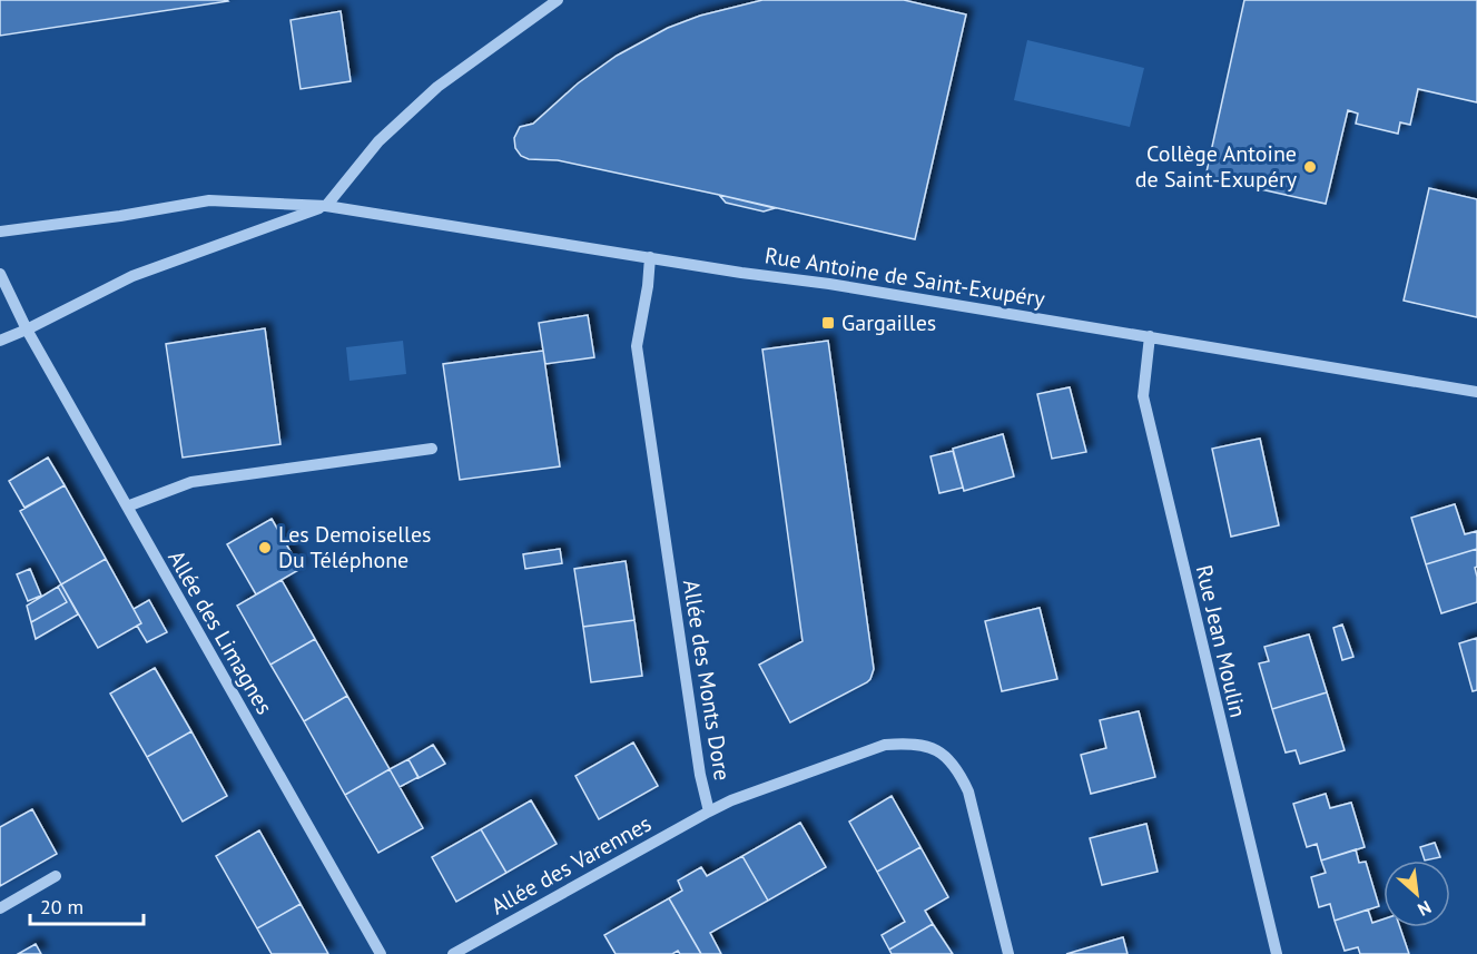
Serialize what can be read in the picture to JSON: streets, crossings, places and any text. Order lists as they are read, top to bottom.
{
  "streets": {
    "street": [
      "Rue Antoine de Saint-Exupéry",
      "Allée des Limagnes",
      "Rue Jean Moulin",
      "Allée des Monts Dore",
      "Allée des Varennes"
    ]
  },
  "crossings": [
    ["Rue Antoine de Saint-Exupéry", "Rue Jean Moulin"],
    ["Rue Antoine de Saint-Exupéry", "Allée des Monts Dore"],
    ["Allée des Monts Dore", "Allée des Varennes"]
  ],
  "places": {
    "other": ["Collège Antoine de Saint-Exupéry", "Les Demoiselles Du Téléphone"],
    "transit": ["Gargailles"]
  },
  "scale_bar": "20 m",
  "north": "bottom right"
}
